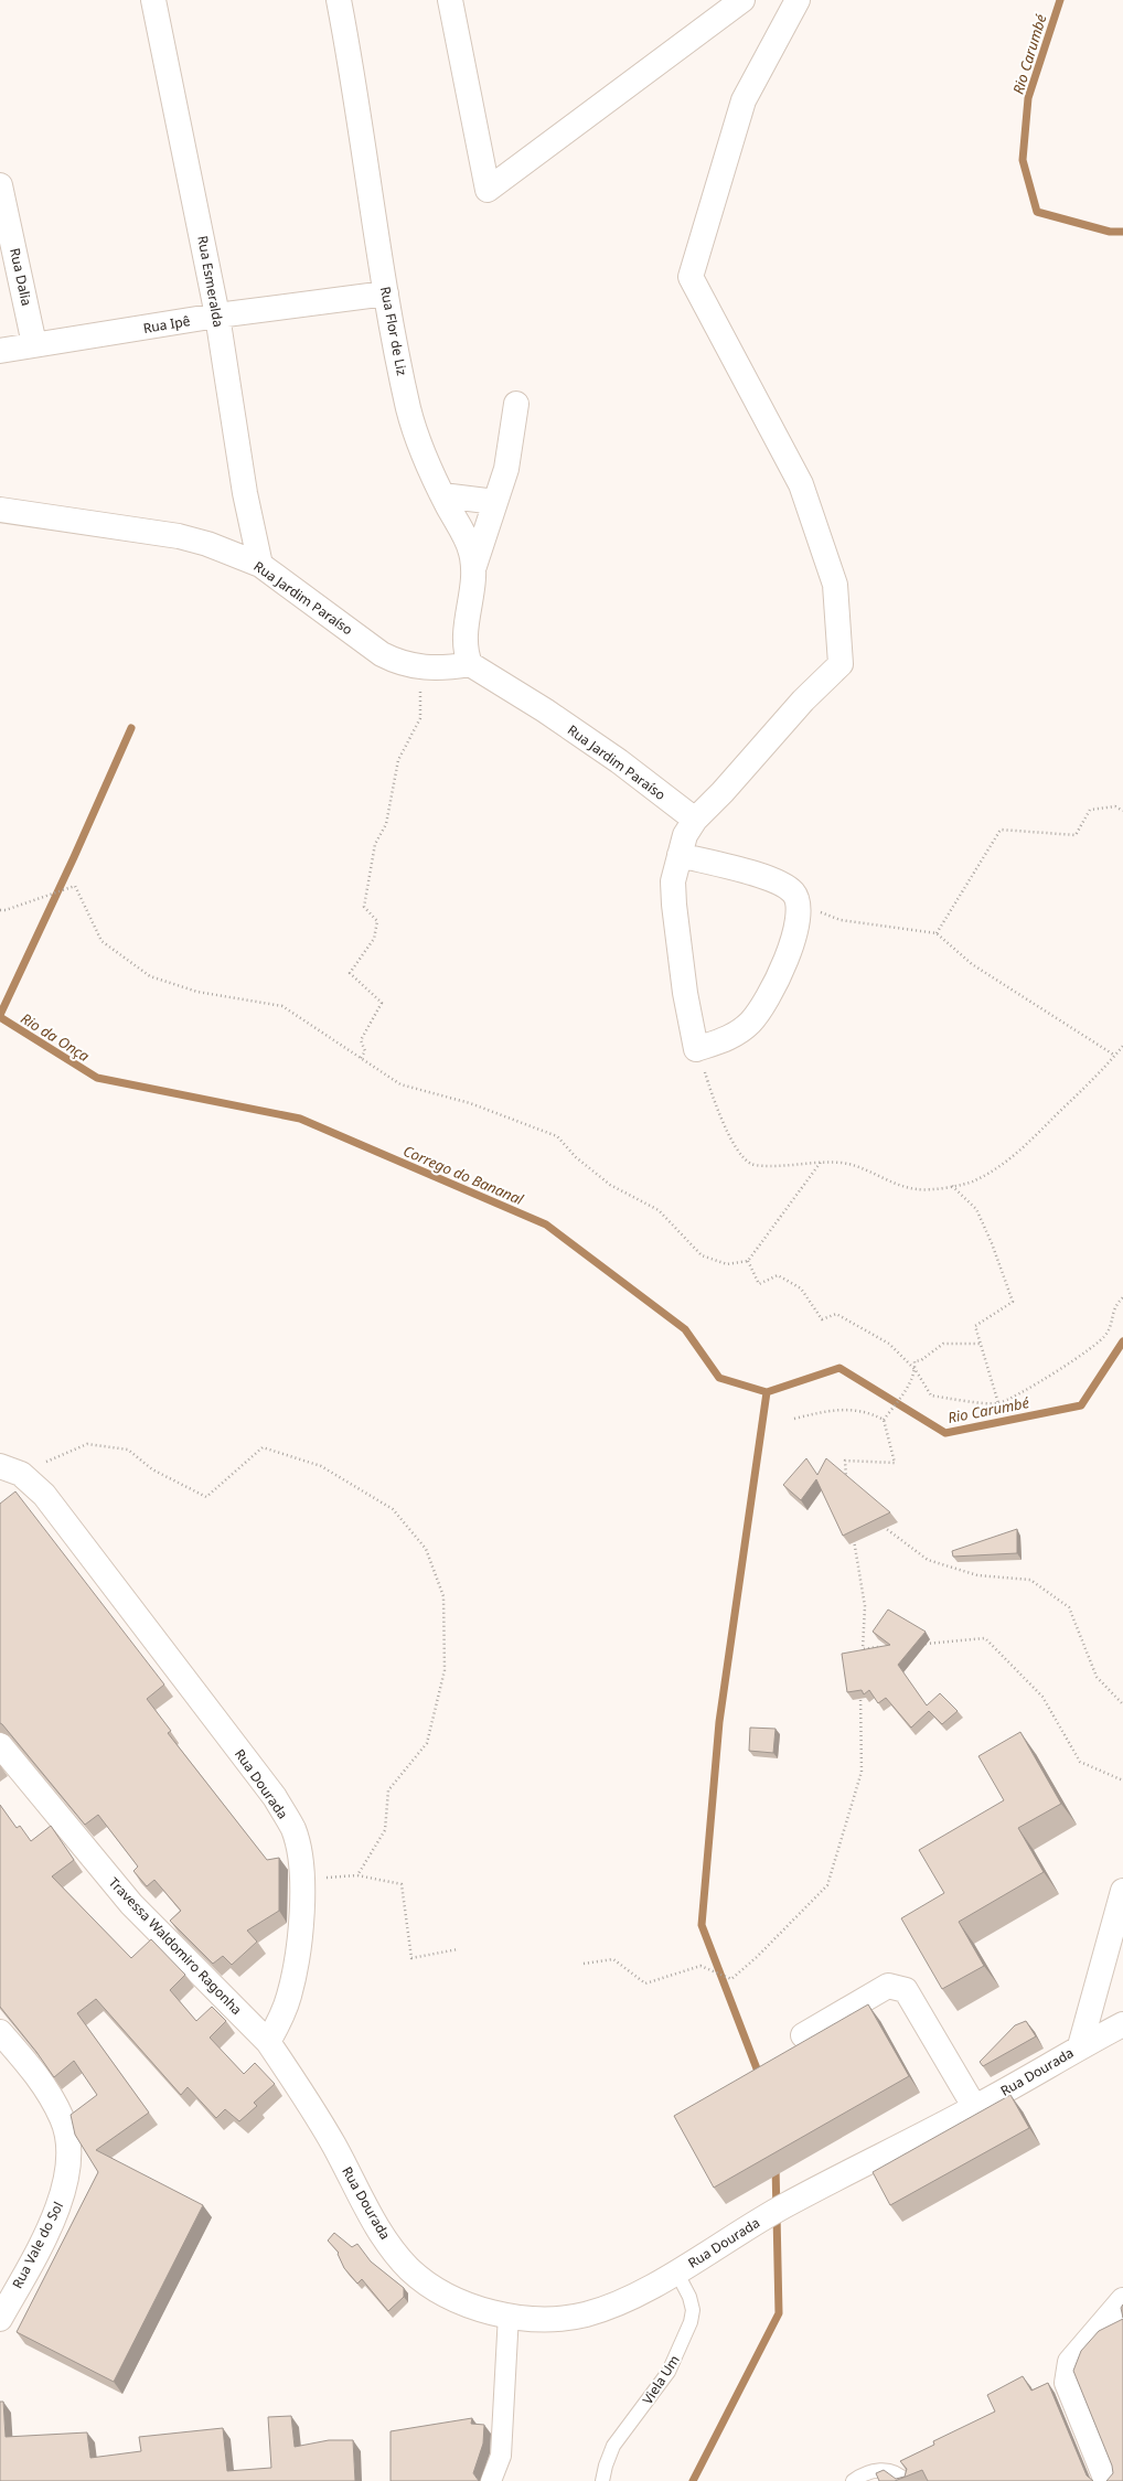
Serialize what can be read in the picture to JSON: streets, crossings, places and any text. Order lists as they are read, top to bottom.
{
  "streets": {
    "street": [
      "Rua Dalia",
      "Rua Esmeralda",
      "Rua Ipê",
      "Rua Flor de Liz",
      "Rua Jardim Paraíso",
      "Rua Dourada",
      "Travessa Waldomiro Ragonha",
      "Rua Vale do Sol"
    ],
    "lane": ["Viela Um"]
  },
  "crossings": [
    ["Rua Dalia", "Rua Ipê"],
    ["Rua Esmeralda", "Rua Ipê"],
    ["Rua Esmeralda", "Rua Jardim Paraíso"],
    ["Rua Ipê", "Rua Flor de Liz"],
    ["Rua Flor de Liz", "Rua Jardim Paraíso"],
    ["Rua Dourada", "Travessa Waldomiro Ragonha"],
    ["Rua Dourada", "Viela Um"]
  ],
  "water": ["Rio Carumbé", "Rio da Onça", "Corrego do Bananal"]
}
